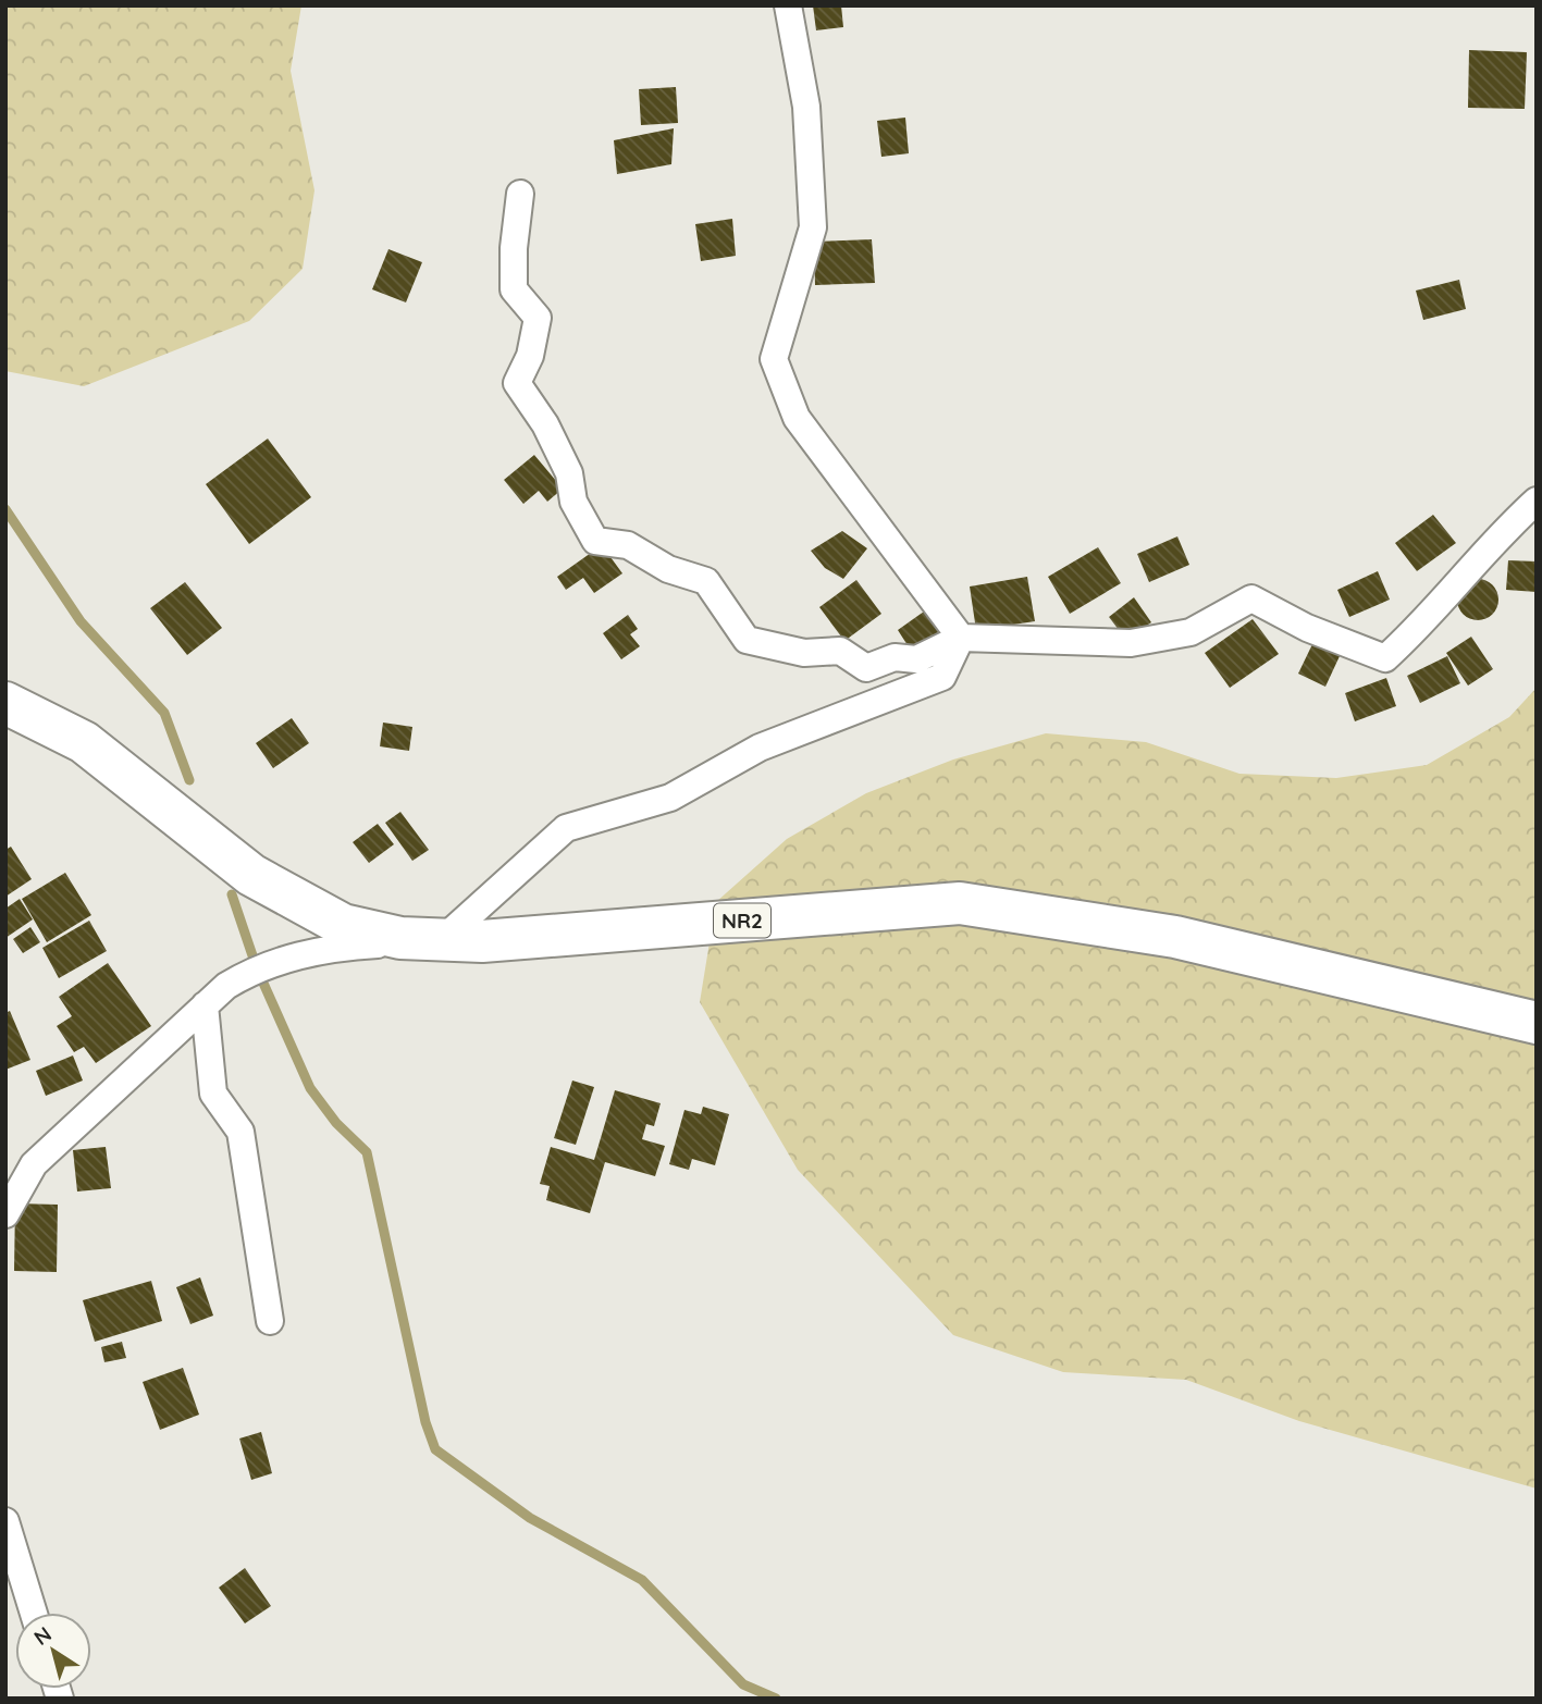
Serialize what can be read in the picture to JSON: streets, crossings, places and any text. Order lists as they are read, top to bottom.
{
  "streets": {
    "highway": ["NR2"]
  },
  "north": "top left"
}
